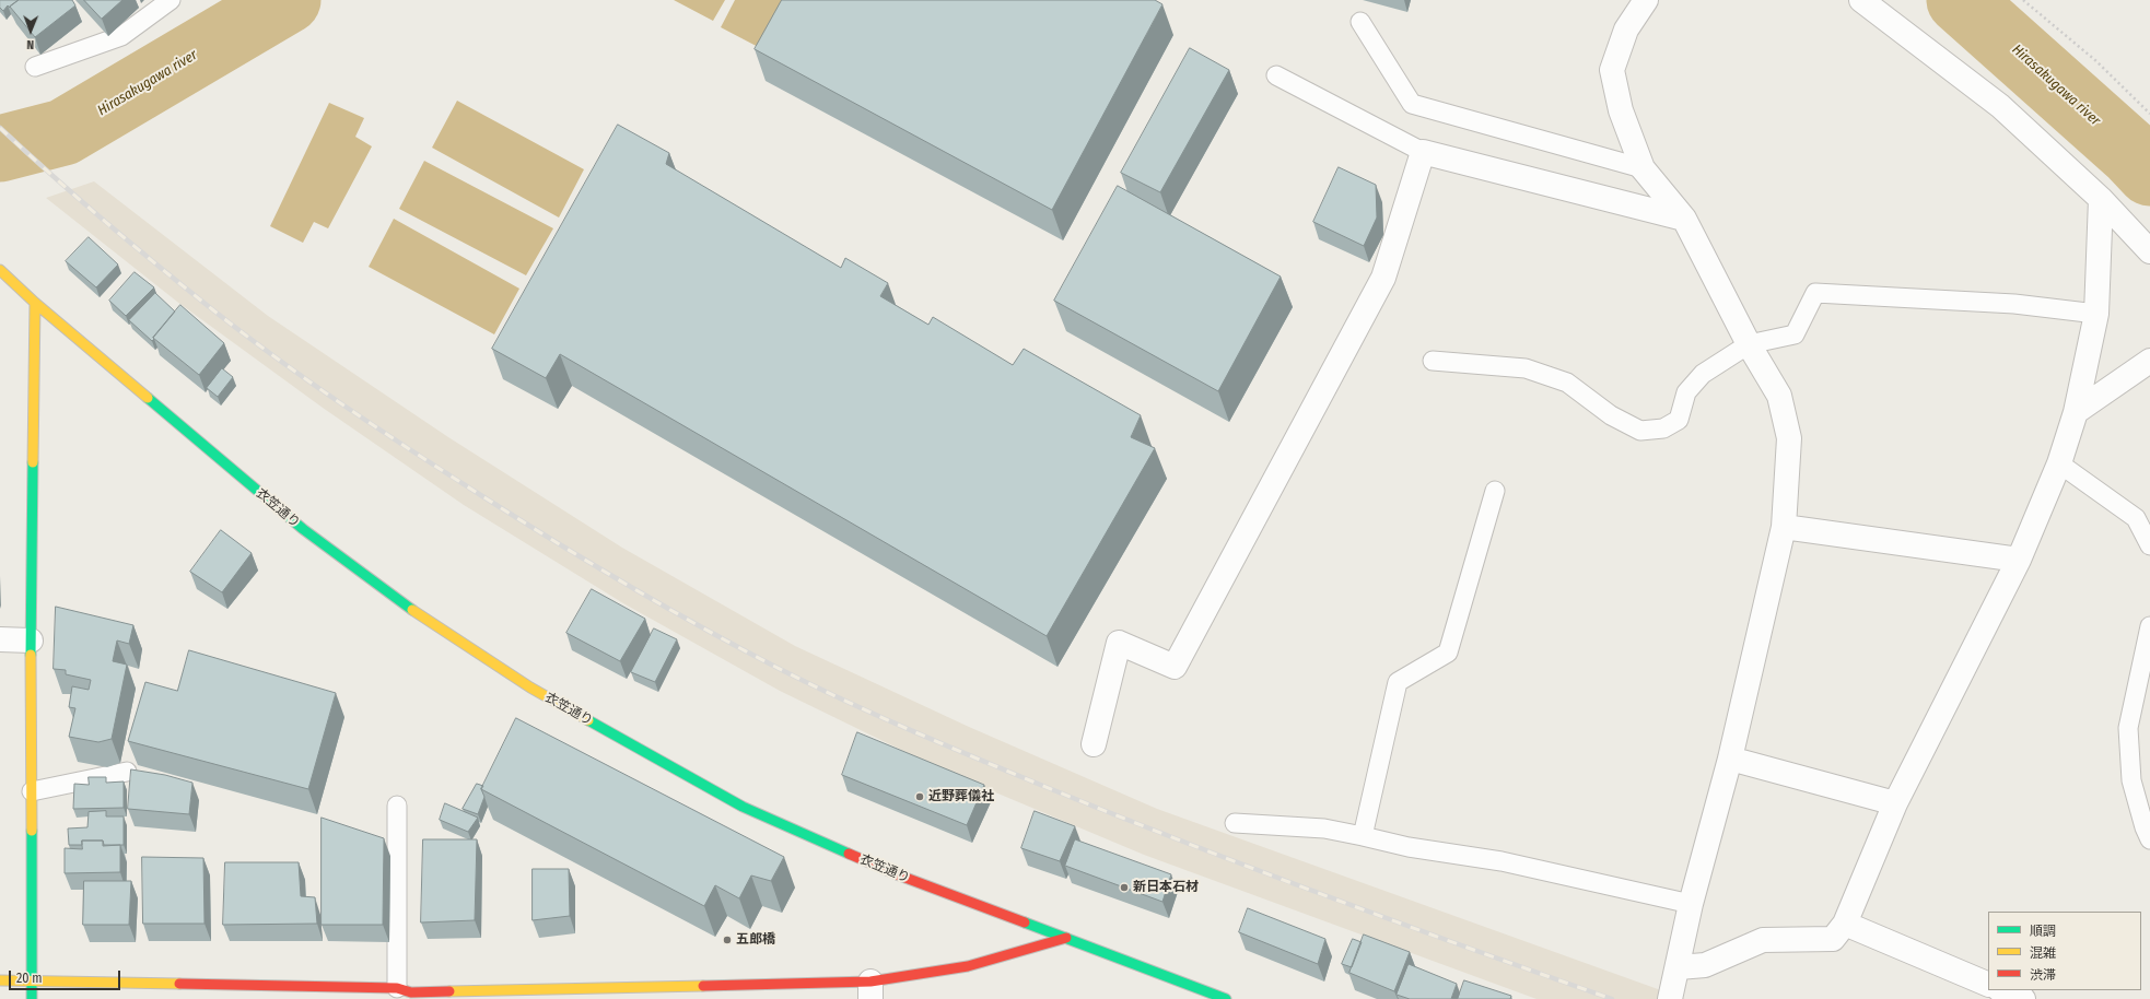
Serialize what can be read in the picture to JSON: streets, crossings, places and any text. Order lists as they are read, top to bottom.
{
  "streets": {
    "street": ["衣笠通り"]
  },
  "water": ["Hirasakugawa river"],
  "places": ["近野葬儀社", "新日本石材", "五郎橋"],
  "legend": ["順調", "混雑", "渋滞"],
  "scale_bar": "20 m",
  "north": "bottom"
}
